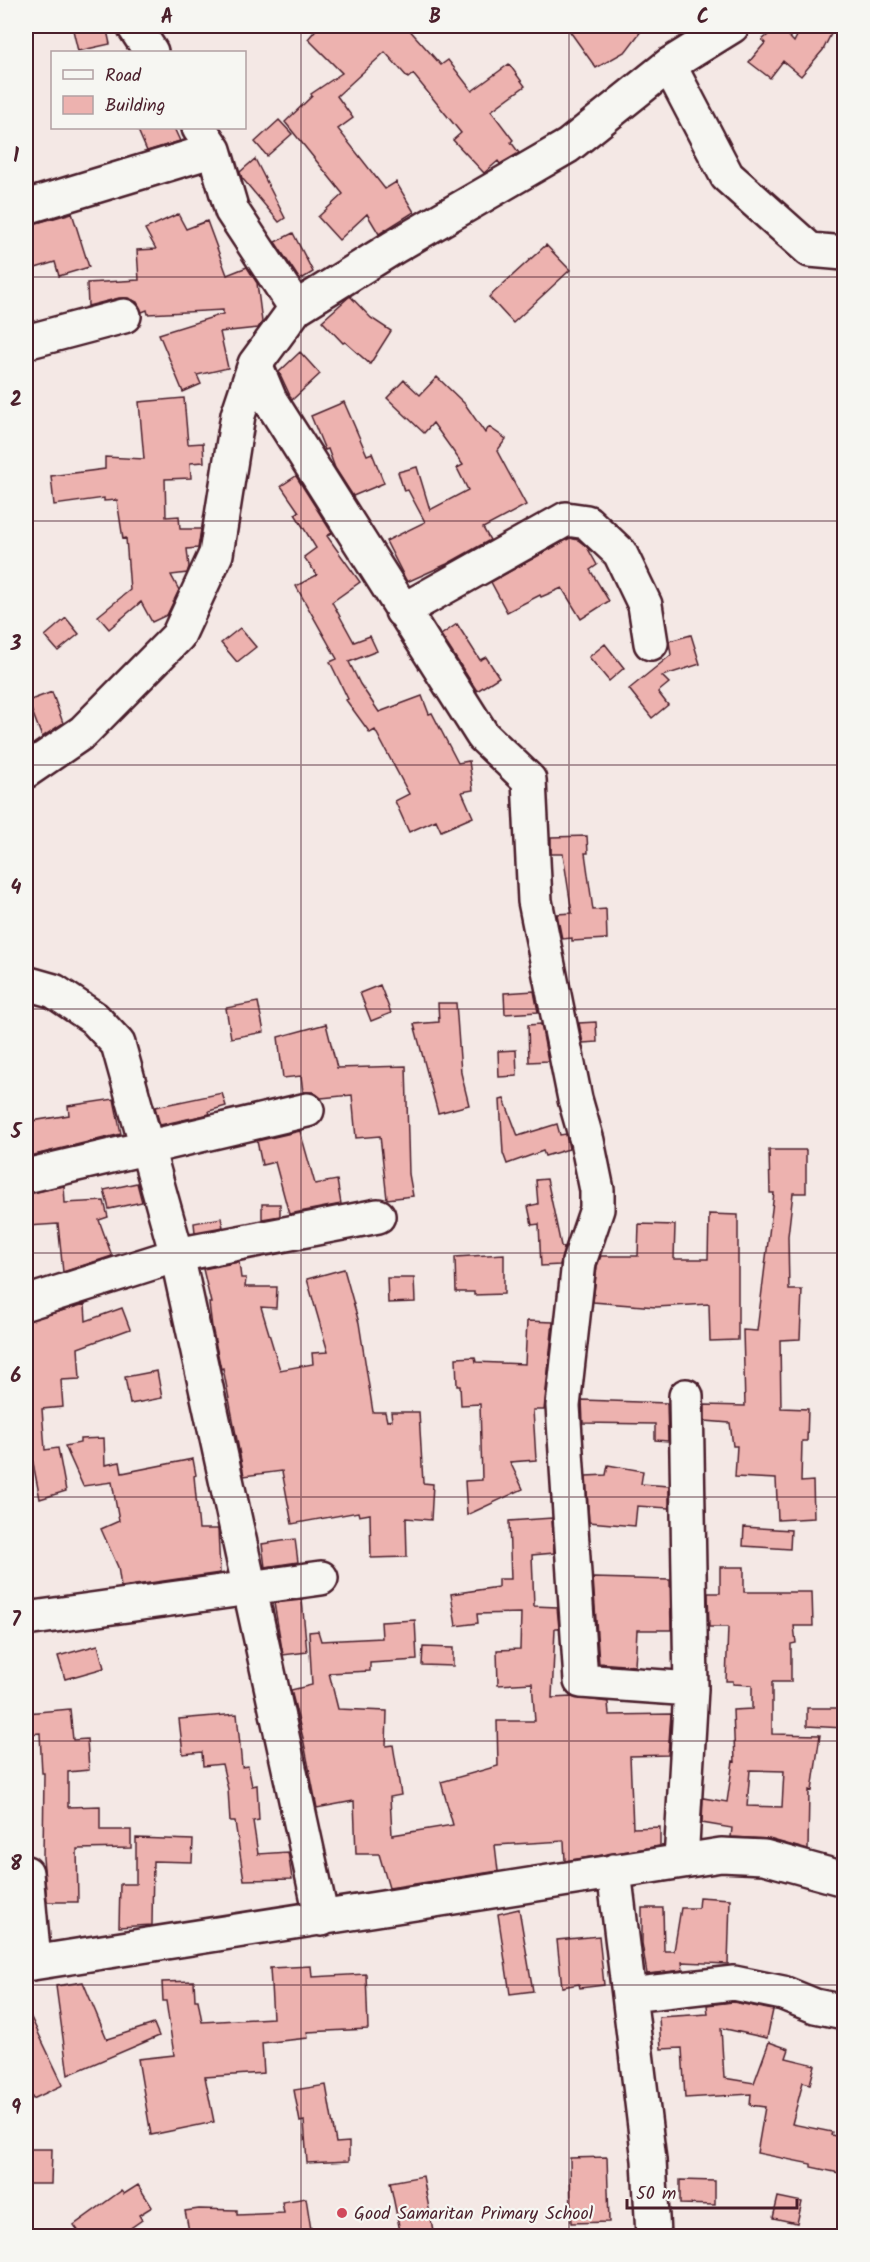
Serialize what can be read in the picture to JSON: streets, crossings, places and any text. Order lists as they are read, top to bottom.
{
  "places": ["Good Samaritan Primary School"],
  "legend": ["Road", "Building"],
  "scale_bar": "50 m",
  "grid": {
    "columns": ["A", "B", "C"],
    "rows": [
      "1",
      "2",
      "3",
      "4",
      "5",
      "6",
      "7",
      "8",
      "9"
    ]
  }
}
